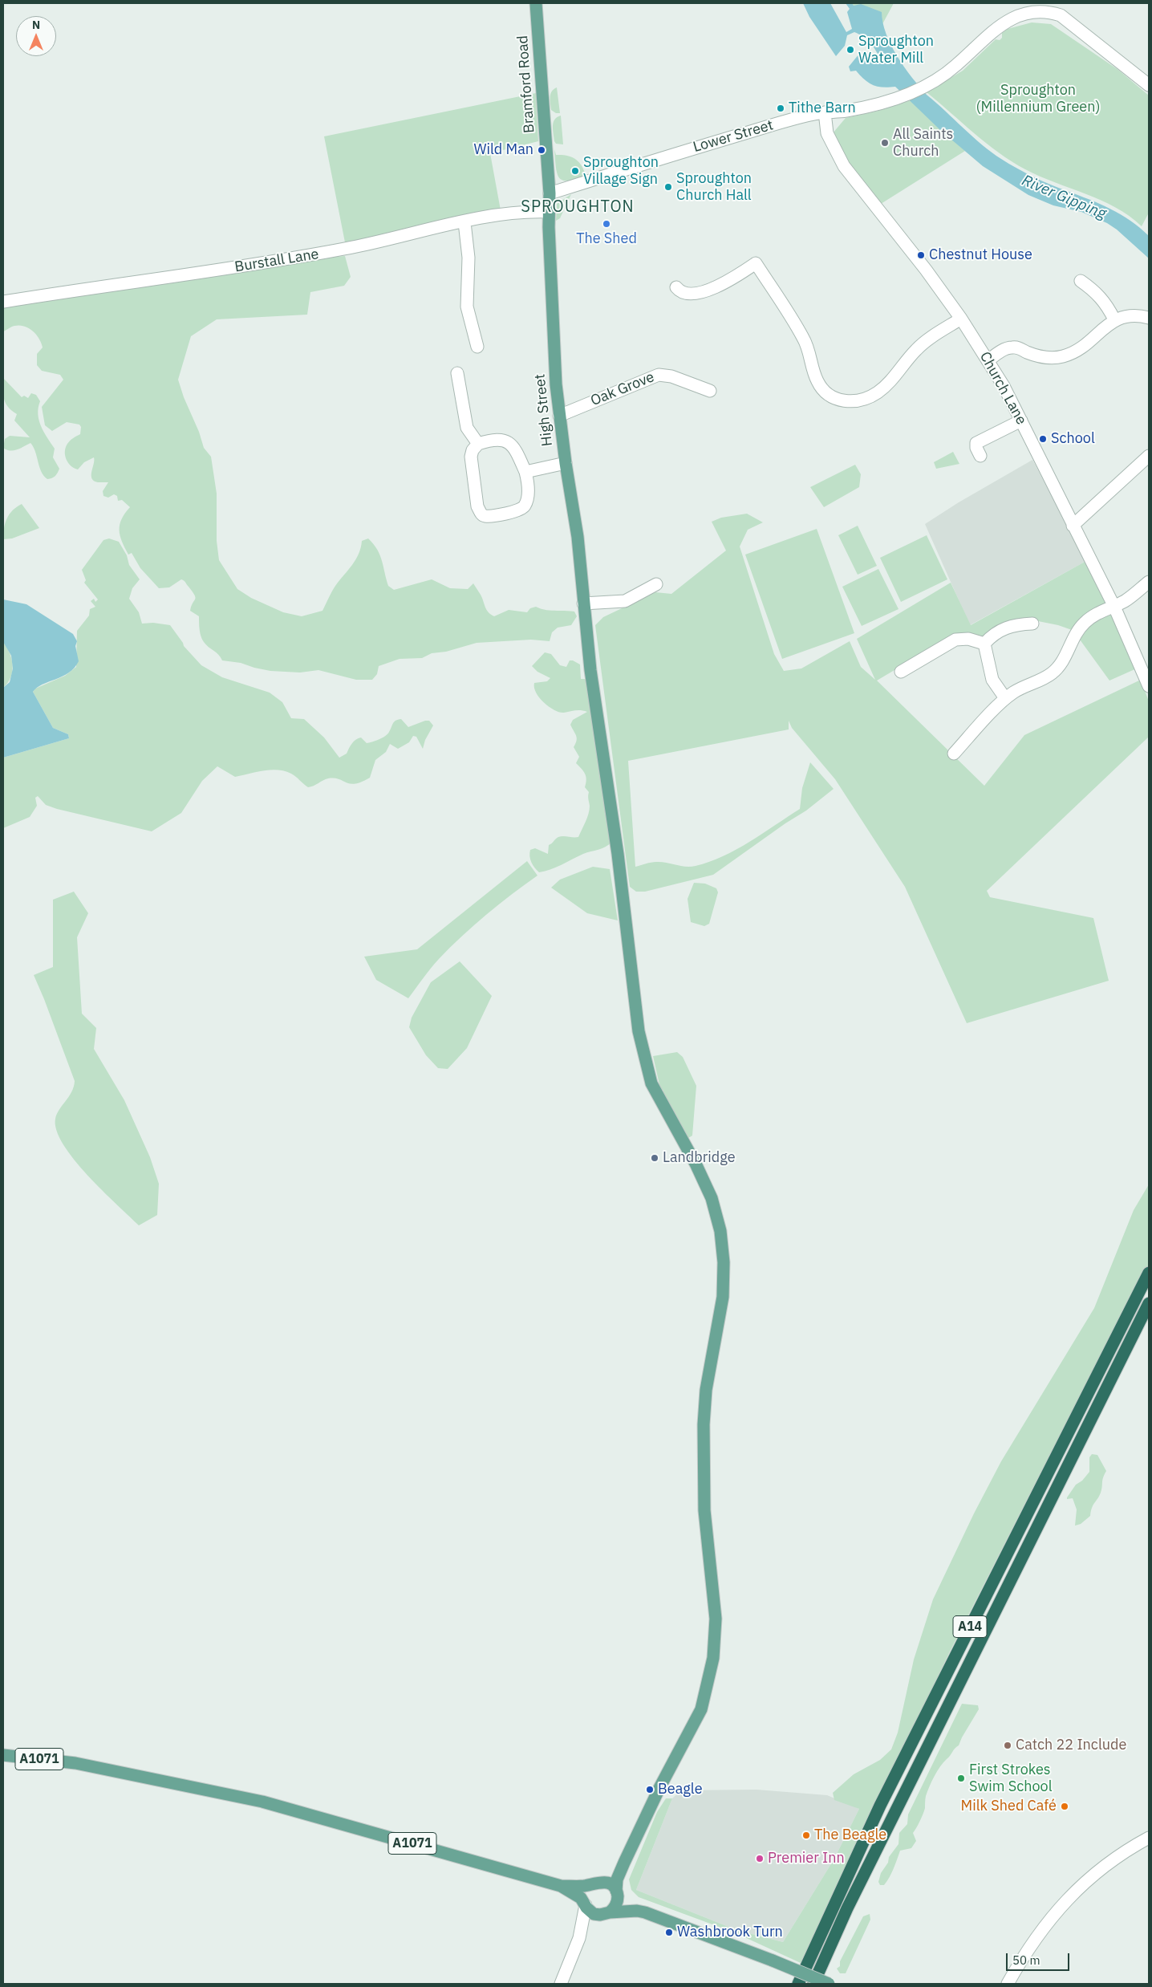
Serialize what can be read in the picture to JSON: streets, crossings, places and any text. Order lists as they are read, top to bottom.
{
  "streets": {
    "highway": ["A14"],
    "main road": ["Bramford Road", "High Street", "A1071"],
    "street": [
      "Lower Street",
      "Burstall Lane",
      "Church Lane",
      "Oak Grove"
    ]
  },
  "crossings": [
    ["Bramford Road", "Lower Street"],
    ["Bramford Road", "Burstall Lane"],
    ["Bramford Road", "High Street"],
    ["Lower Street", "Church Lane"],
    ["Burstall Lane", "High Street"],
    ["Oak Grove", "High Street"],
    ["High Street", "A1071"]
  ],
  "districts": ["SPROUGHTON"],
  "water": ["River Gipping"],
  "parks": ["Sproughton (Millennium Green)"],
  "places": [
    "Sproughton Water Mill",
    "Tithe Barn",
    "All Saints Church",
    "Wild Man",
    "Sproughton Village Sign",
    "Sproughton Church Hall",
    "The Shed",
    "Chestnut House",
    "School",
    "Landbridge",
    "Catch 22 Include",
    "First Strokes Swim School",
    "Beagle",
    "Milk Shed Café",
    "The Beagle",
    "Premier Inn",
    "Washbrook Turn"
  ],
  "scale_bar": "50 m",
  "north": "top"
}
